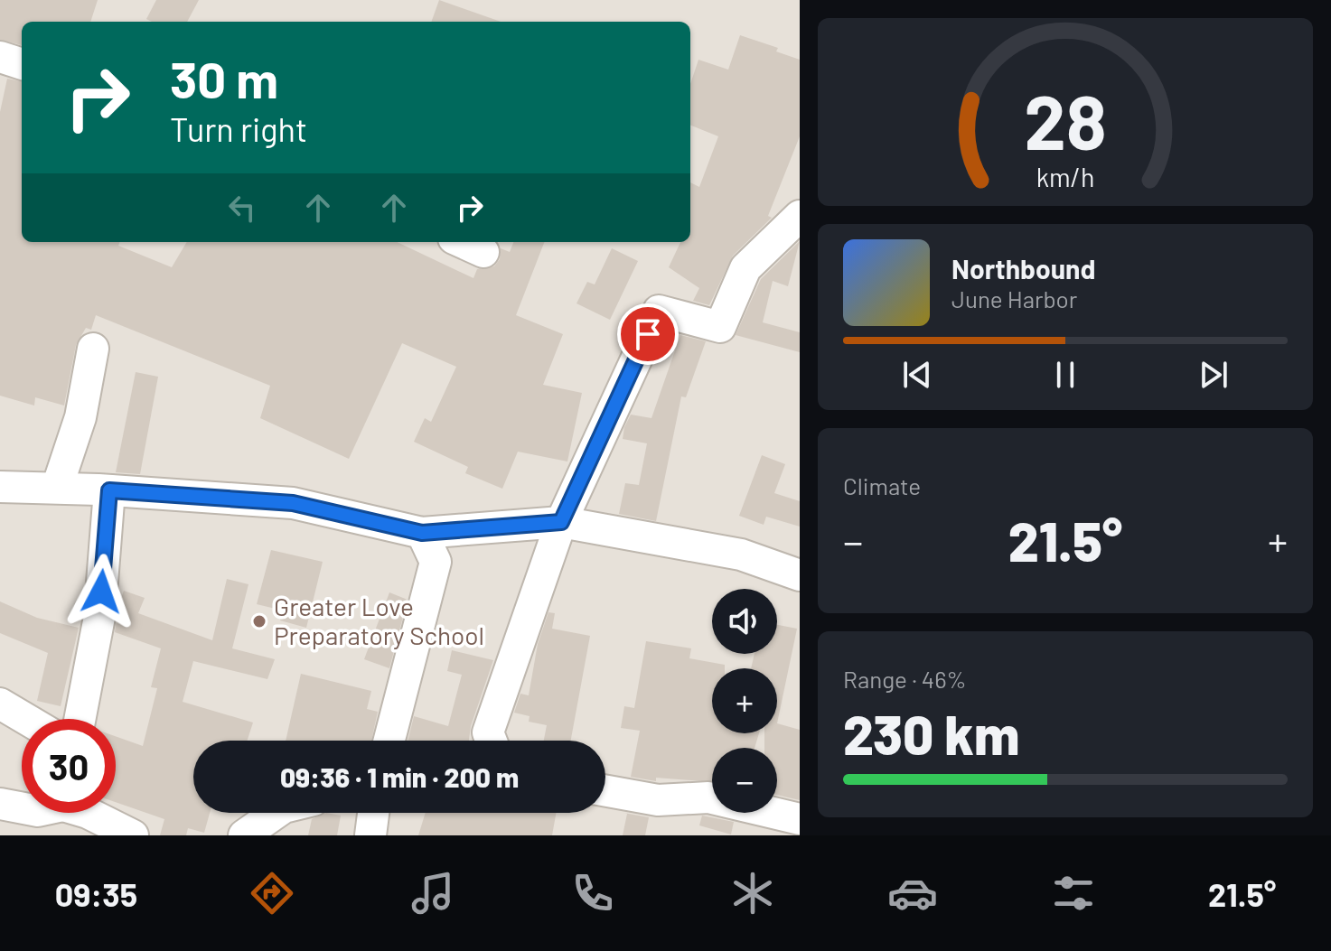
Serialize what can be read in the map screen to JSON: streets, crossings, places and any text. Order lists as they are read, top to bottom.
{
  "places": ["Greater Love Preparatory School"],
  "page": {
    "turn": ["30 m", "Turn right"],
    "song": ["Northbound", "June Harbor"],
    "tile": [
      "Climate",
      ["Range · 46%", "230 km"]
    ],
    "heat": ["−", "21.5°", "+"],
    "map_buttons": ["+", "−"],
    "limit": "30",
    "trip": "09:36 · 1 min · 200 m",
    "tabs": ["09:35", "21.5°"],
    "gauge": ["28", "km/h"]
  }
}
